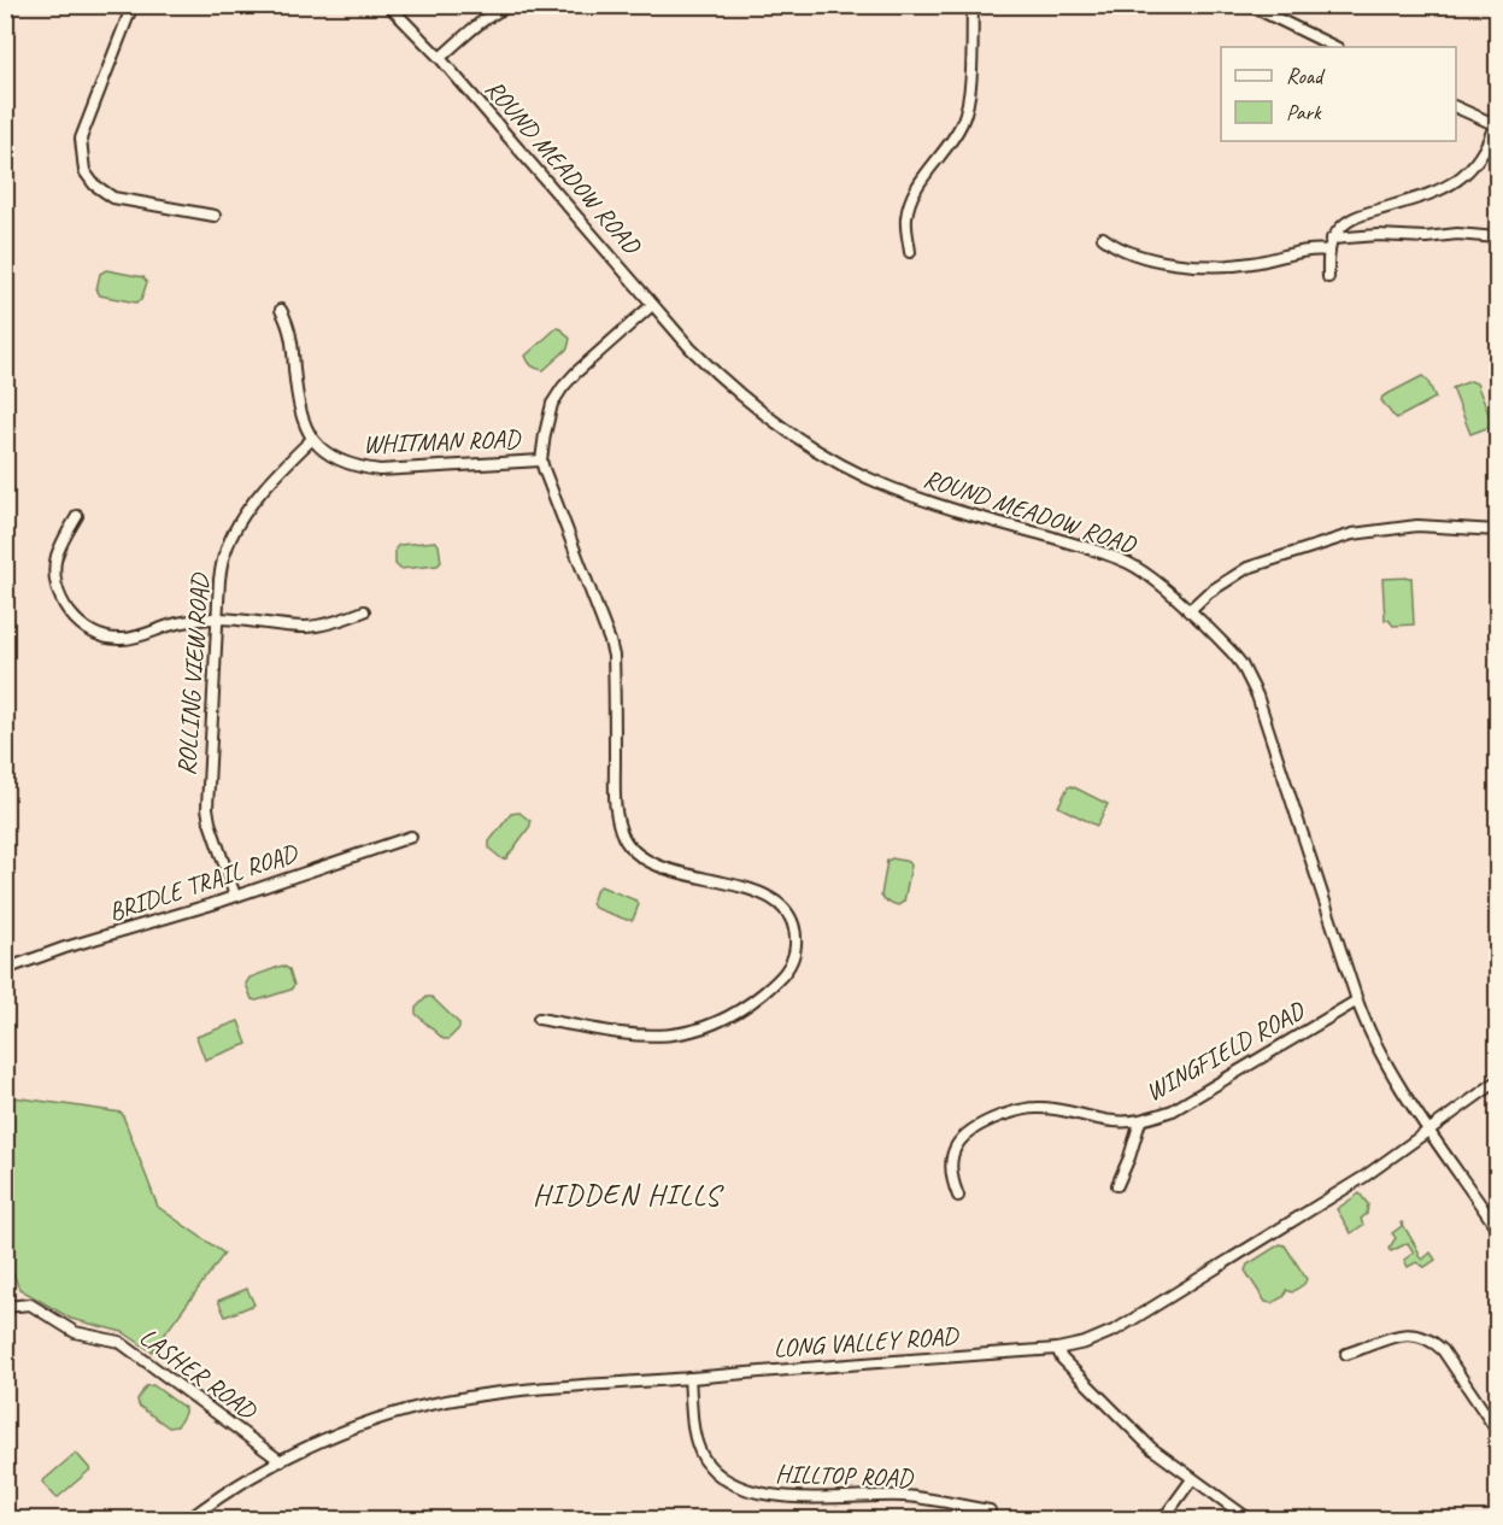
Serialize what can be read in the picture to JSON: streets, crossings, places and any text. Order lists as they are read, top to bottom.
{
  "streets": {
    "street": [
      "ROUND MEADOW ROAD",
      "WHITMAN ROAD",
      "ROLLING VIEW ROAD",
      "BRIDLE TRAIL ROAD",
      "WINGFIELD ROAD",
      "LONG VALLEY ROAD",
      "LASHER ROAD",
      "HILLTOP ROAD"
    ]
  },
  "crossings": [
    ["ROUND MEADOW ROAD", "WINGFIELD ROAD"],
    ["ROUND MEADOW ROAD", "LONG VALLEY ROAD"],
    ["WHITMAN ROAD", "ROLLING VIEW ROAD"],
    ["ROLLING VIEW ROAD", "BRIDLE TRAIL ROAD"],
    ["LONG VALLEY ROAD", "LASHER ROAD"],
    ["LONG VALLEY ROAD", "HILLTOP ROAD"]
  ],
  "districts": ["HIDDEN HILLS"],
  "legend": ["Road", "Park"]
}
